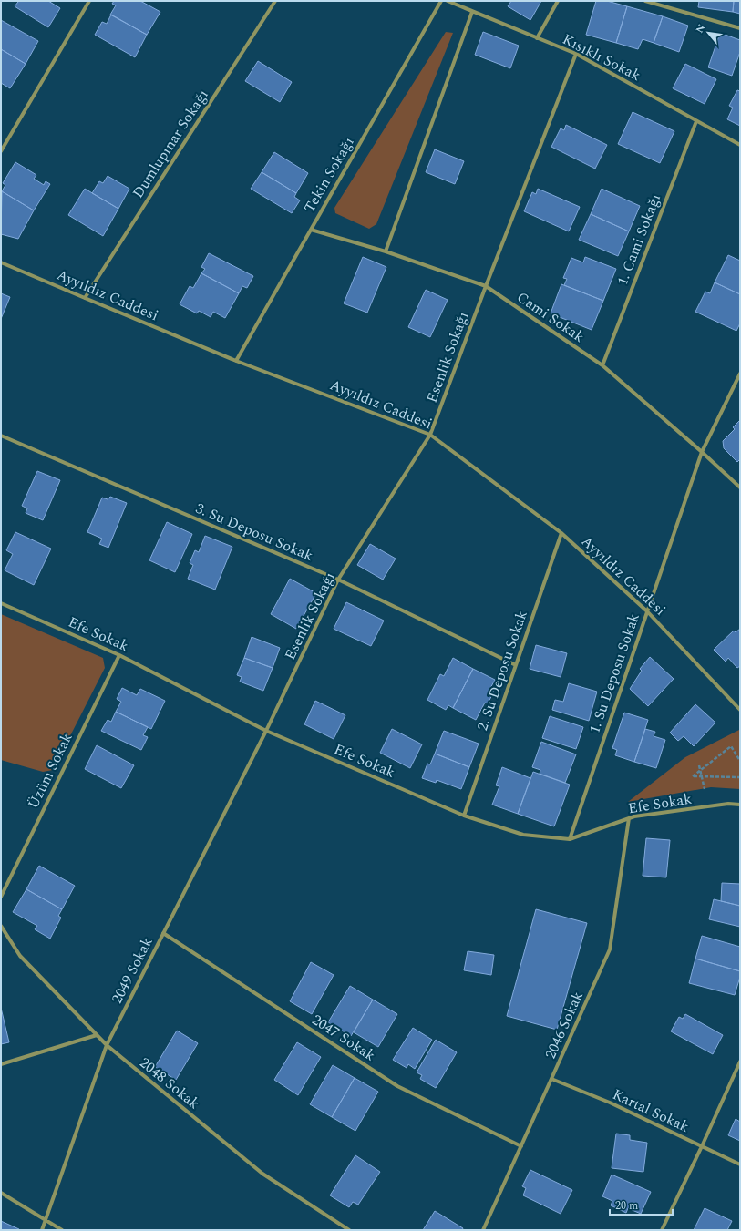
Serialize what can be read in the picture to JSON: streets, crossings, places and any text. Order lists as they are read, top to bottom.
{
  "streets": {
    "street": [
      "Kısıklı Sokak",
      "Dumlupınar Sokağı",
      "Tekin Sokağı",
      "1. Cami Sokağı",
      "Ayyıldız Caddesi",
      "Cami Sokak",
      "Esenlik Sokağı",
      "3. Su Deposu Sokak",
      "Efe Sokak",
      "2. Su Deposu Sokak",
      "1. Su Deposu Sokak",
      "Üzüm Sokak",
      "2049 Sokak",
      "2046 Sokak",
      "2047 Sokak",
      "2048 Sokak",
      "Kartal Sokak"
    ]
  },
  "crossings": [
    ["Kısıklı Sokak", "1. Cami Sokağı"],
    ["Kısıklı Sokak", "Esenlik Sokağı"],
    ["Dumlupınar Sokağı", "Ayyıldız Caddesi"],
    ["Tekin Sokağı", "Ayyıldız Caddesi"],
    ["Tekin Sokağı", "Cami Sokak"],
    ["1. Cami Sokağı", "Cami Sokak"],
    ["Ayyıldız Caddesi", "Esenlik Sokağı"],
    ["Ayyıldız Caddesi", "2. Su Deposu Sokak"],
    ["Ayyıldız Caddesi", "1. Su Deposu Sokak"],
    ["Cami Sokak", "Esenlik Sokağı"],
    ["Cami Sokak", "1. Su Deposu Sokak"],
    ["Esenlik Sokağı", "3. Su Deposu Sokak"],
    ["Esenlik Sokağı", "Efe Sokak"],
    ["Esenlik Sokağı", "2049 Sokak"],
    ["3. Su Deposu Sokak", "2. Su Deposu Sokak"],
    ["Efe Sokak", "2. Su Deposu Sokak"],
    ["Efe Sokak", "1. Su Deposu Sokak"],
    ["Efe Sokak", "Üzüm Sokak"],
    ["Efe Sokak", "2049 Sokak"],
    ["Efe Sokak", "2046 Sokak"],
    ["2049 Sokak", "2047 Sokak"],
    ["2049 Sokak", "2048 Sokak"],
    ["2046 Sokak", "2047 Sokak"],
    ["2046 Sokak", "Kartal Sokak"]
  ],
  "scale_bar": "20 m",
  "north": "top left"
}
